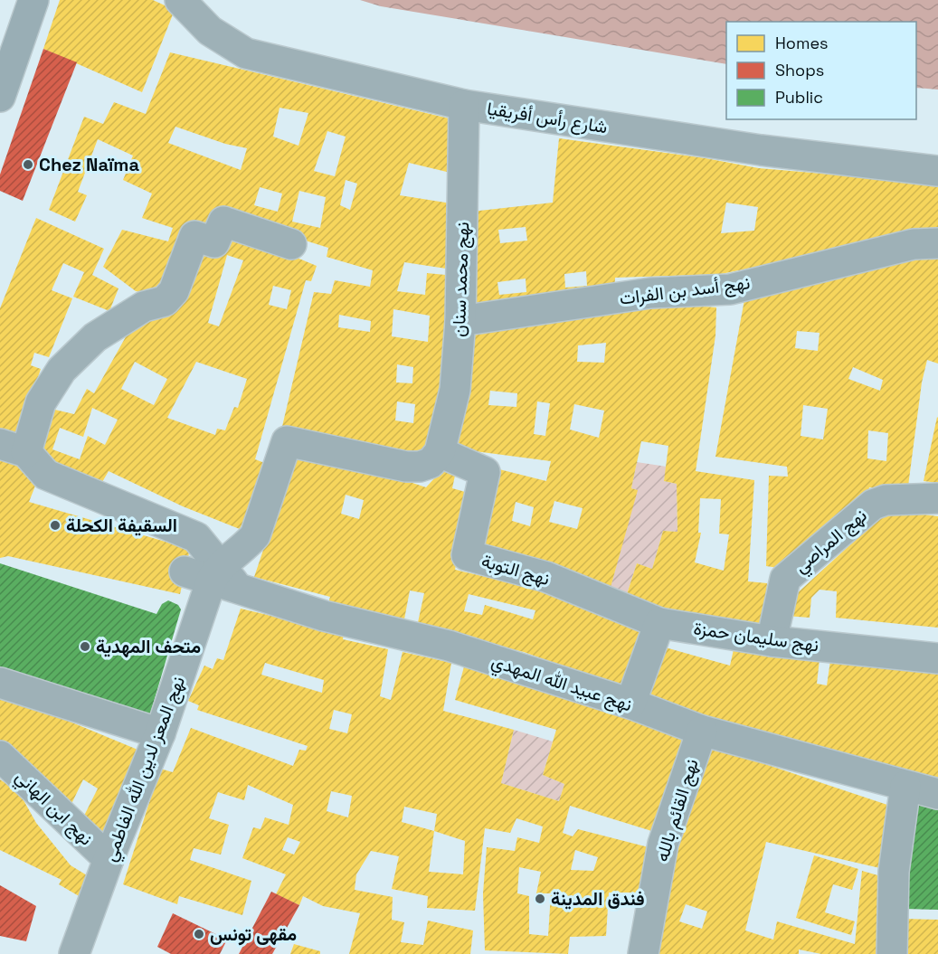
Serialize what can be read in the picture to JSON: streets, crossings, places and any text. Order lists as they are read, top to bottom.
{
  "streets": {
    "street": [
      "شارع رأس أفريقيا",
      "نهج محمد سنان",
      "نهج أسد بن الفرات",
      "نهج المراصي",
      "نهج التوبة",
      "نهج سليمان حمزة",
      "نهج عبيد الله المهدي",
      "نهج المعز لدين الله الفاطمي",
      "نهج ابن الهاني",
      "نهج القائم بالله"
    ]
  },
  "crossings": [
    ["شارع رأس أفريقيا", "نهج محمد سنان"],
    ["نهج محمد سنان", "نهج أسد بن الفرات"],
    ["نهج محمد سنان", "نهج التوبة"],
    ["نهج المراصي", "نهج سليمان حمزة"],
    ["نهج التوبة", "نهج سليمان حمزة"],
    ["نهج عبيد الله المهدي", "نهج المعز لدين الله الفاطمي"],
    ["نهج عبيد الله المهدي", "نهج القائم بالله"],
    ["نهج المعز لدين الله الفاطمي", "نهج ابن الهاني"]
  ],
  "places": [
    "Chez Naïma",
    "السقيفة الكحلة",
    "متحف المهدية",
    "فندق المدينة",
    "مقهى تونس"
  ],
  "legend": ["Homes", "Shops", "Public"]
}
